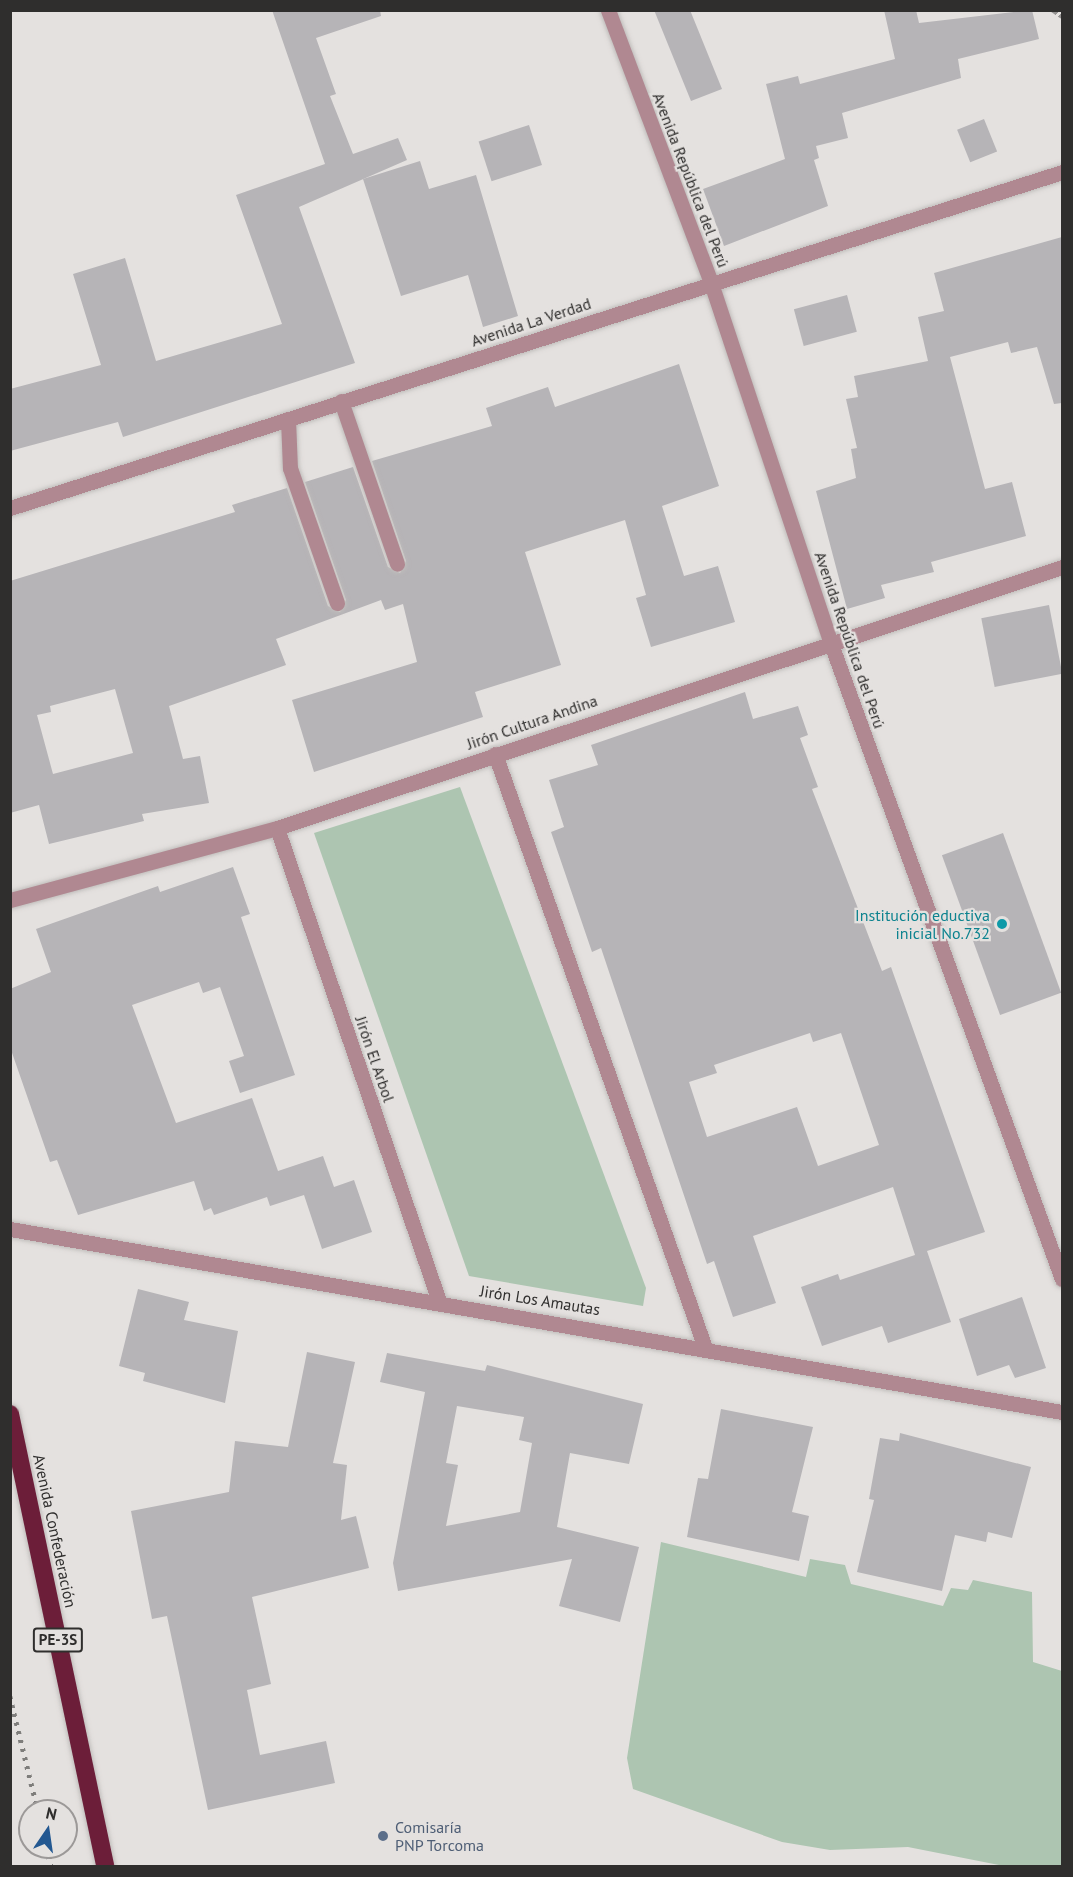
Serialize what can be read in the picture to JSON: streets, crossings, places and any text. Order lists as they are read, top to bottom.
{
  "streets": {
    "highway": ["Avenida Confederación", "PE-3S"],
    "street": [
      "Avenida República del Perú",
      "Avenida La Verdad",
      "Jirón Cultura Andina",
      "Jirón El Arbol",
      "Jirón Los Amautas"
    ]
  },
  "crossings": [
    ["Avenida República del Perú", "Avenida La Verdad"],
    ["Avenida República del Perú", "Jirón Cultura Andina"],
    ["Jirón Cultura Andina", "Jirón El Arbol"],
    ["Jirón El Arbol", "Jirón Los Amautas"]
  ],
  "places": ["Institución eductiva inicial No.732", "Comisaría PNP Torcoma"],
  "north": "top"
}
